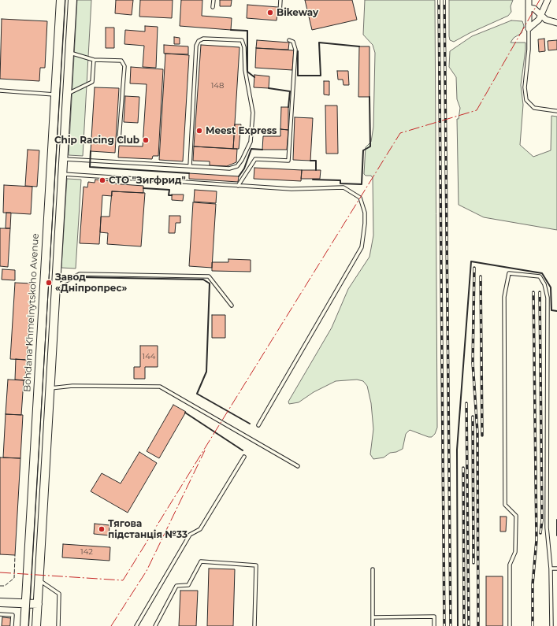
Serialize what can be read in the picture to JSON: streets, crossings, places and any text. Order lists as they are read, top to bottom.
{
  "streets": {
    "main road": ["Bohdana Khmelnytskoho Avenue"]
  },
  "places": [
    "Bikeway",
    "Meest Express",
    "Chip Racing Club",
    "СТО \"Зигфрид\"",
    "Завод «Дніпропрес»",
    "Тягова пiдстанцiя №33"
  ],
  "house_numbers": ["148", "144", "142"]
}
